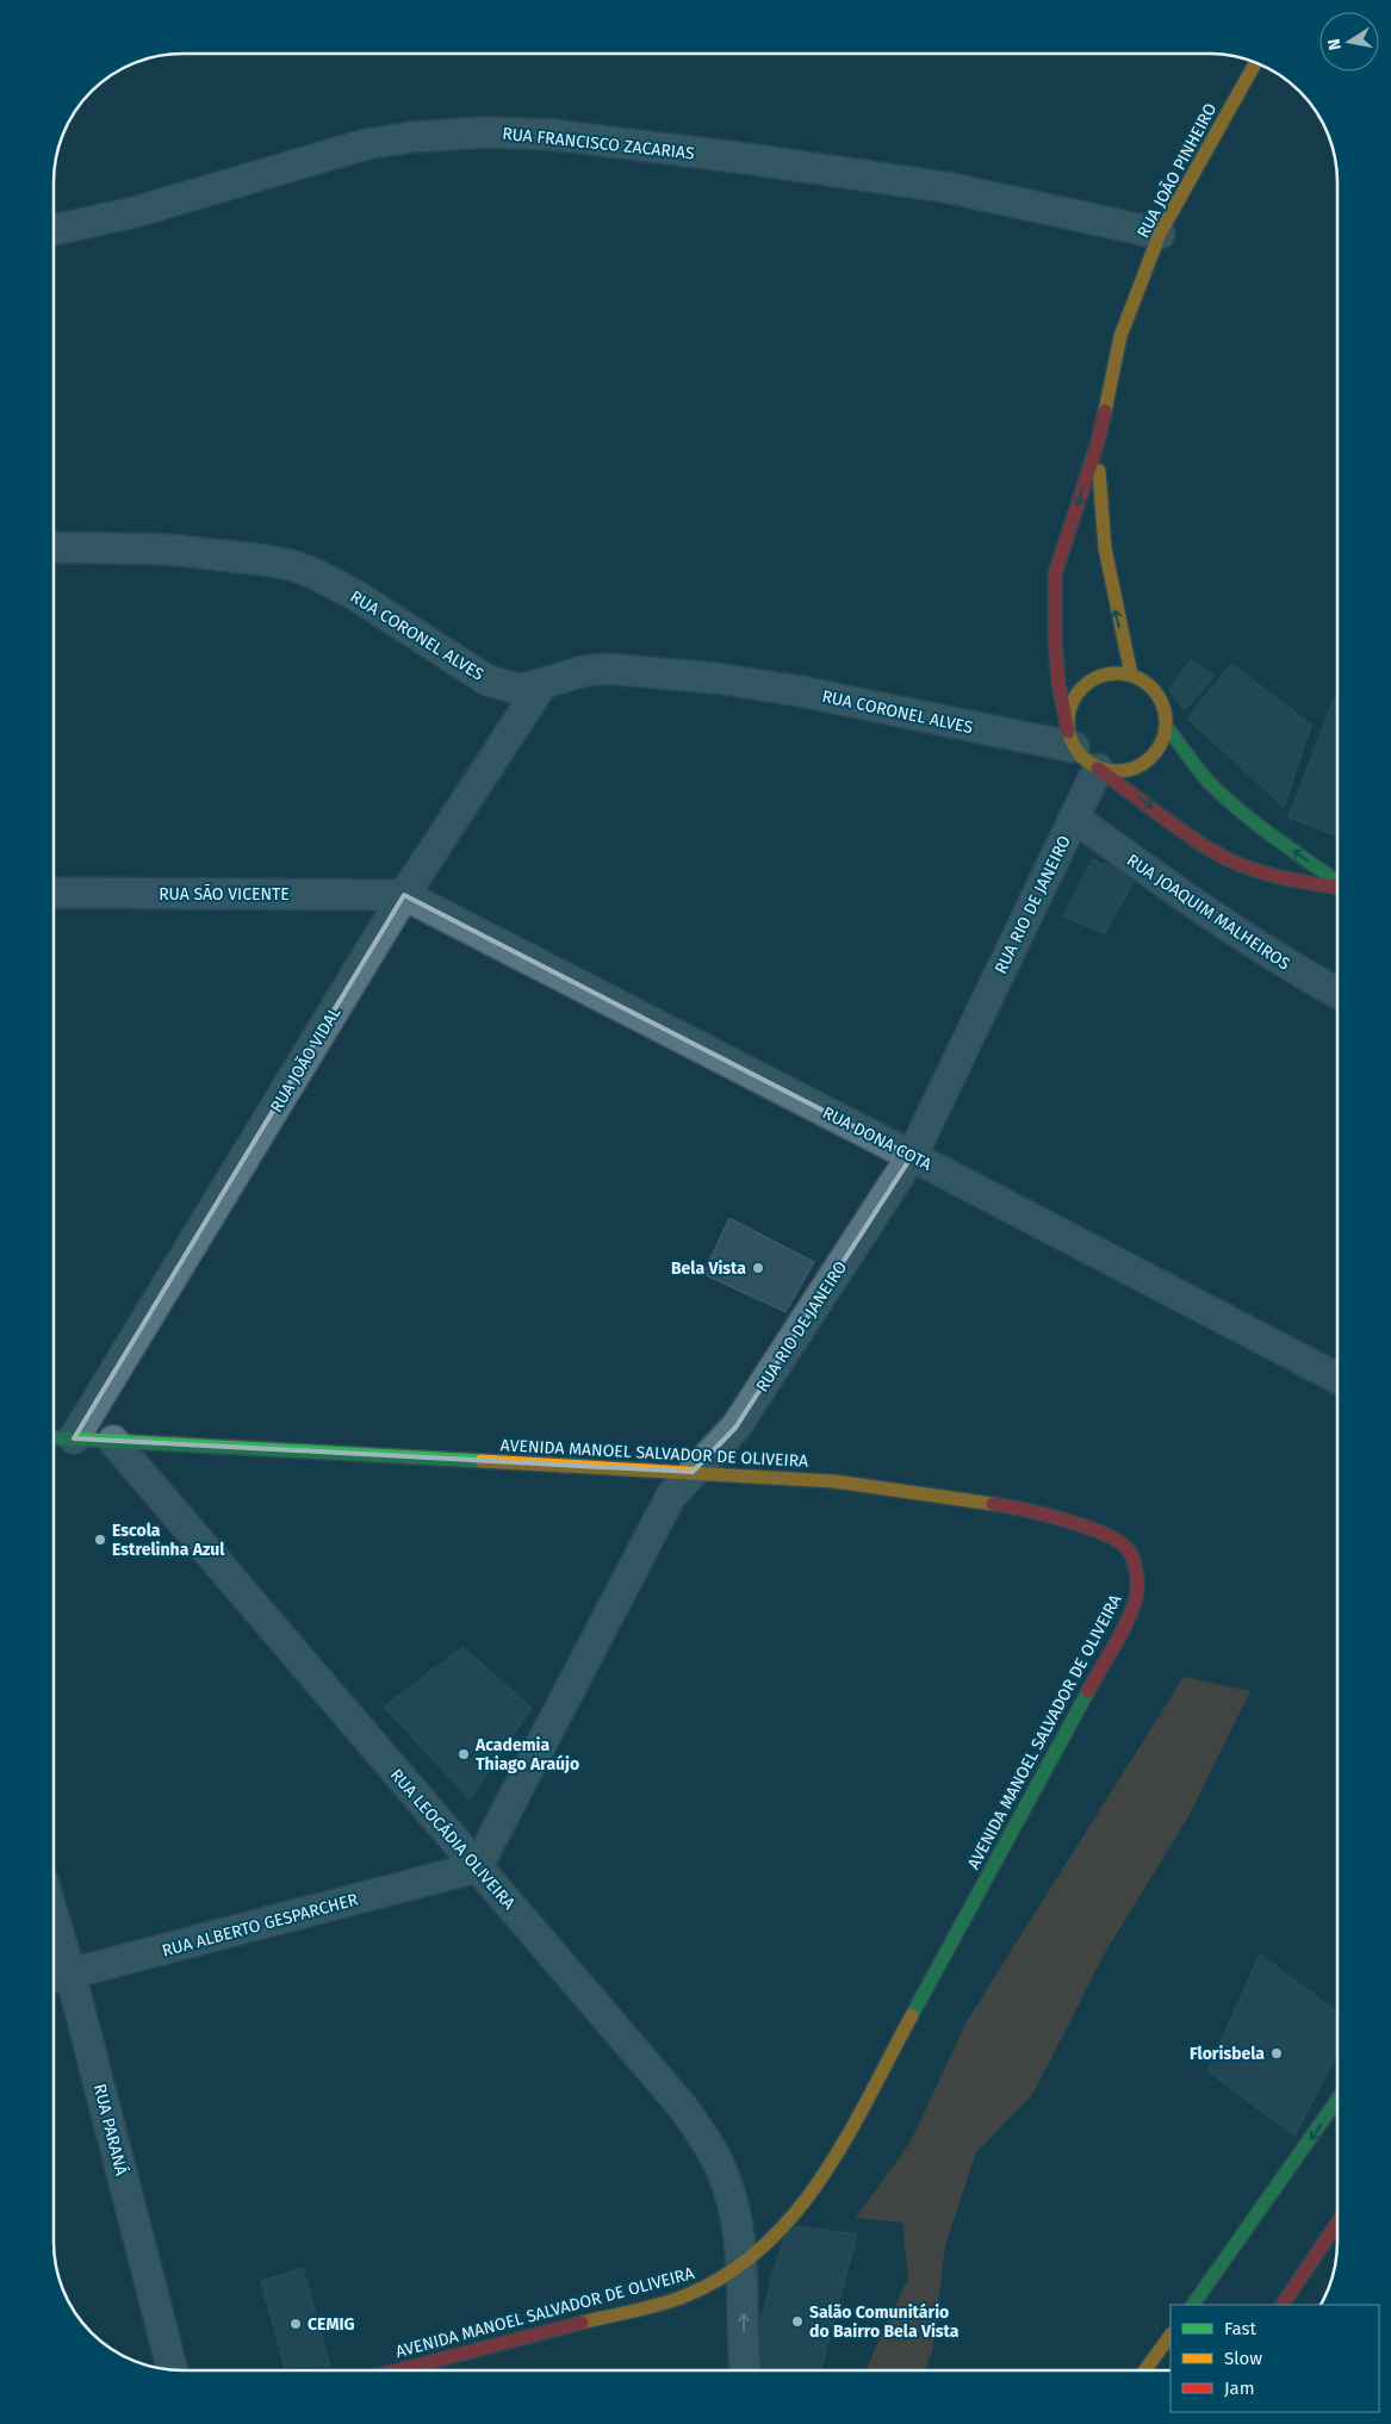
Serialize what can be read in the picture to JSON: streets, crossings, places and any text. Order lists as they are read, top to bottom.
{
  "streets": {
    "street": [
      "RUA FRANCISCO ZACARIAS",
      "RUA JOÃO PINHEIRO",
      "RUA CORONEL ALVES",
      "RUA SÃO VICENTE",
      "RUA RIO DE JANEIRO",
      "RUA JOAQUIM MALHEIROS",
      "RUA JOÃO VIDAL",
      "RUA DONA COTA",
      "AVENIDA MANOEL SALVADOR DE OLIVEIRA",
      "RUA LEOCÁDIA OLIVEIRA",
      "RUA ALBERTO GESPARCHER",
      "RUA PARANÁ"
    ]
  },
  "crossings": [
    ["RUA FRANCISCO ZACARIAS", "RUA JOÃO PINHEIRO"],
    ["RUA CORONEL ALVES", "RUA RIO DE JANEIRO"],
    ["RUA CORONEL ALVES", "RUA JOÃO VIDAL"],
    ["RUA SÃO VICENTE", "RUA JOÃO VIDAL"],
    ["RUA SÃO VICENTE", "RUA DONA COTA"],
    ["RUA RIO DE JANEIRO", "RUA JOAQUIM MALHEIROS"],
    ["RUA RIO DE JANEIRO", "RUA DONA COTA"],
    ["RUA RIO DE JANEIRO", "AVENIDA MANOEL SALVADOR DE OLIVEIRA"],
    ["RUA RIO DE JANEIRO", "RUA LEOCÁDIA OLIVEIRA"],
    ["RUA RIO DE JANEIRO", "RUA ALBERTO GESPARCHER"],
    ["RUA JOÃO VIDAL", "RUA DONA COTA"],
    ["RUA JOÃO VIDAL", "AVENIDA MANOEL SALVADOR DE OLIVEIRA"],
    ["AVENIDA MANOEL SALVADOR DE OLIVEIRA", "RUA LEOCÁDIA OLIVEIRA"],
    ["RUA LEOCÁDIA OLIVEIRA", "RUA ALBERTO GESPARCHER"],
    ["RUA ALBERTO GESPARCHER", "RUA PARANÁ"]
  ],
  "places": [
    "Bela Vista",
    "Escola Estrelinha Azul",
    "Academia Thiago Araújo",
    "Florisbela",
    "Salão Comunitário do Bairro Bela Vista",
    "CEMIG"
  ],
  "legend": ["Fast", "Slow", "Jam"],
  "north": "left"
}
